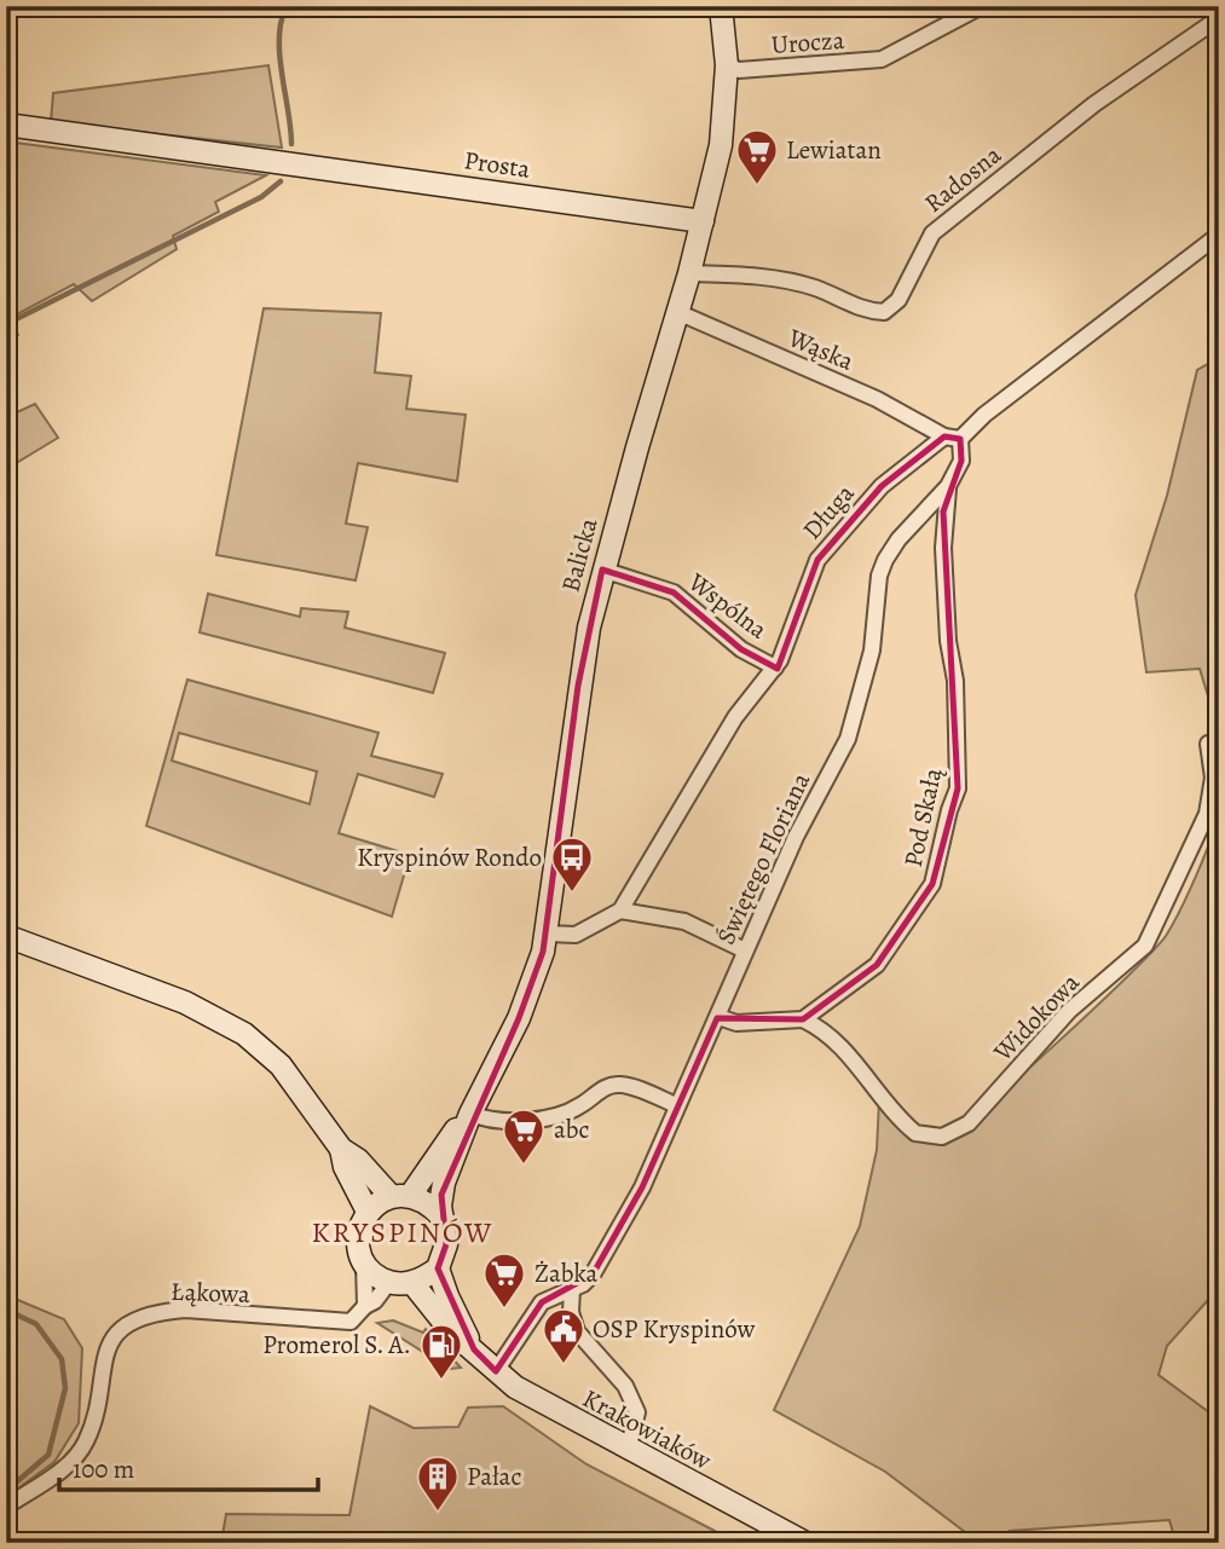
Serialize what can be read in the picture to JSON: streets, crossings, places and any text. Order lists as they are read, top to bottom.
{
  "streets": {
    "main road": ["Prosta", "Balicka", "Krakowiaków"],
    "street": [
      "Urocza",
      "Radosna",
      "Wąska",
      "Długa",
      "Wspólna",
      "Pod Skałą",
      "Świętego Floriana",
      "Widokowa",
      "Łąkowa"
    ]
  },
  "crossings": [
    ["Urocza", "Balicka"],
    ["Prosta", "Balicka"],
    ["Radosna", "Balicka"],
    ["Wąska", "Długa"],
    ["Wąska", "Balicka"],
    ["Wąska", "Świętego Floriana"],
    ["Długa", "Wspólna"],
    ["Długa", "Świętego Floriana"],
    ["Balicka", "Wspólna"],
    ["Balicka", "Łąkowa"],
    ["Balicka", "Krakowiaków"],
    ["Pod Skałą", "Świętego Floriana"],
    ["Pod Skałą", "Widokowa"],
    ["Świętego Floriana", "Krakowiaków"],
    ["Łąkowa", "Krakowiaków"]
  ],
  "districts": ["KRYSPINÓW"],
  "places": {
    "supermarket": ["Lewiatan", "abc", "Żabka"],
    "bus stop": ["Kryspinów Rondo"],
    "public building": ["OSP Kryspinów"],
    "fuel station": ["Promerol S. A."],
    "building": ["Pałac"]
  },
  "scale_bar": "100 m"
}
